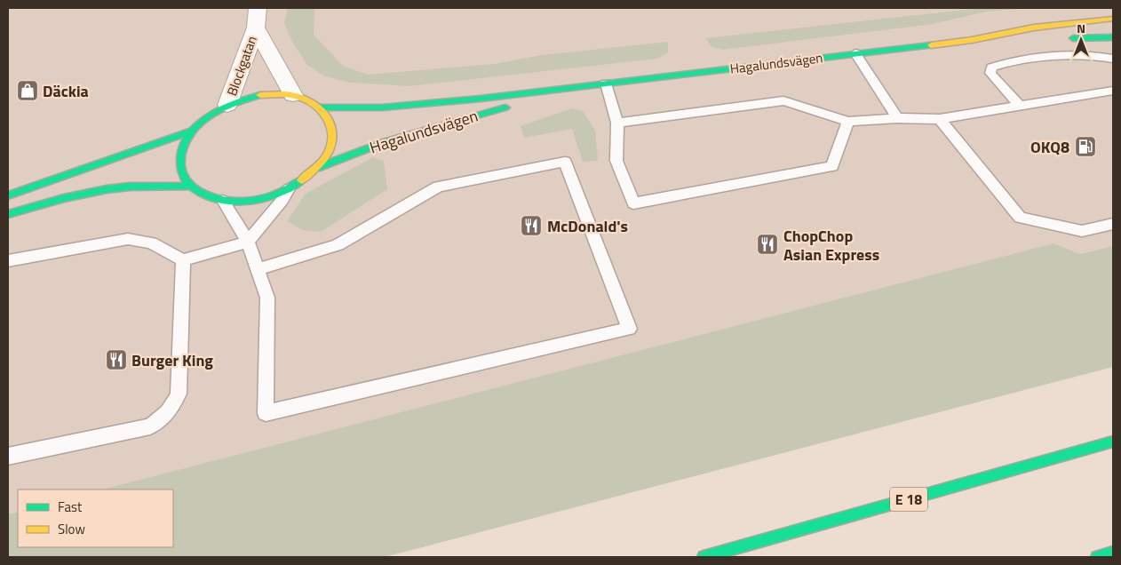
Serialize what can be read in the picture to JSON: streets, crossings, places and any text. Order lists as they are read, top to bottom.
{
  "streets": {
    "main road": ["Hagalundsvägen", "E 18"],
    "street": ["Blockgatan"]
  },
  "crossings": [
    ["Hagalundsvägen", "Blockgatan"]
  ],
  "places": {
    "shop": ["Däckia"],
    "fuel station": ["OKQ8"],
    "restaurant": ["McDonald's", "ChopChop Asian Express", "Burger King"]
  },
  "legend": ["Fast", "Slow"],
  "north": "top"
}
